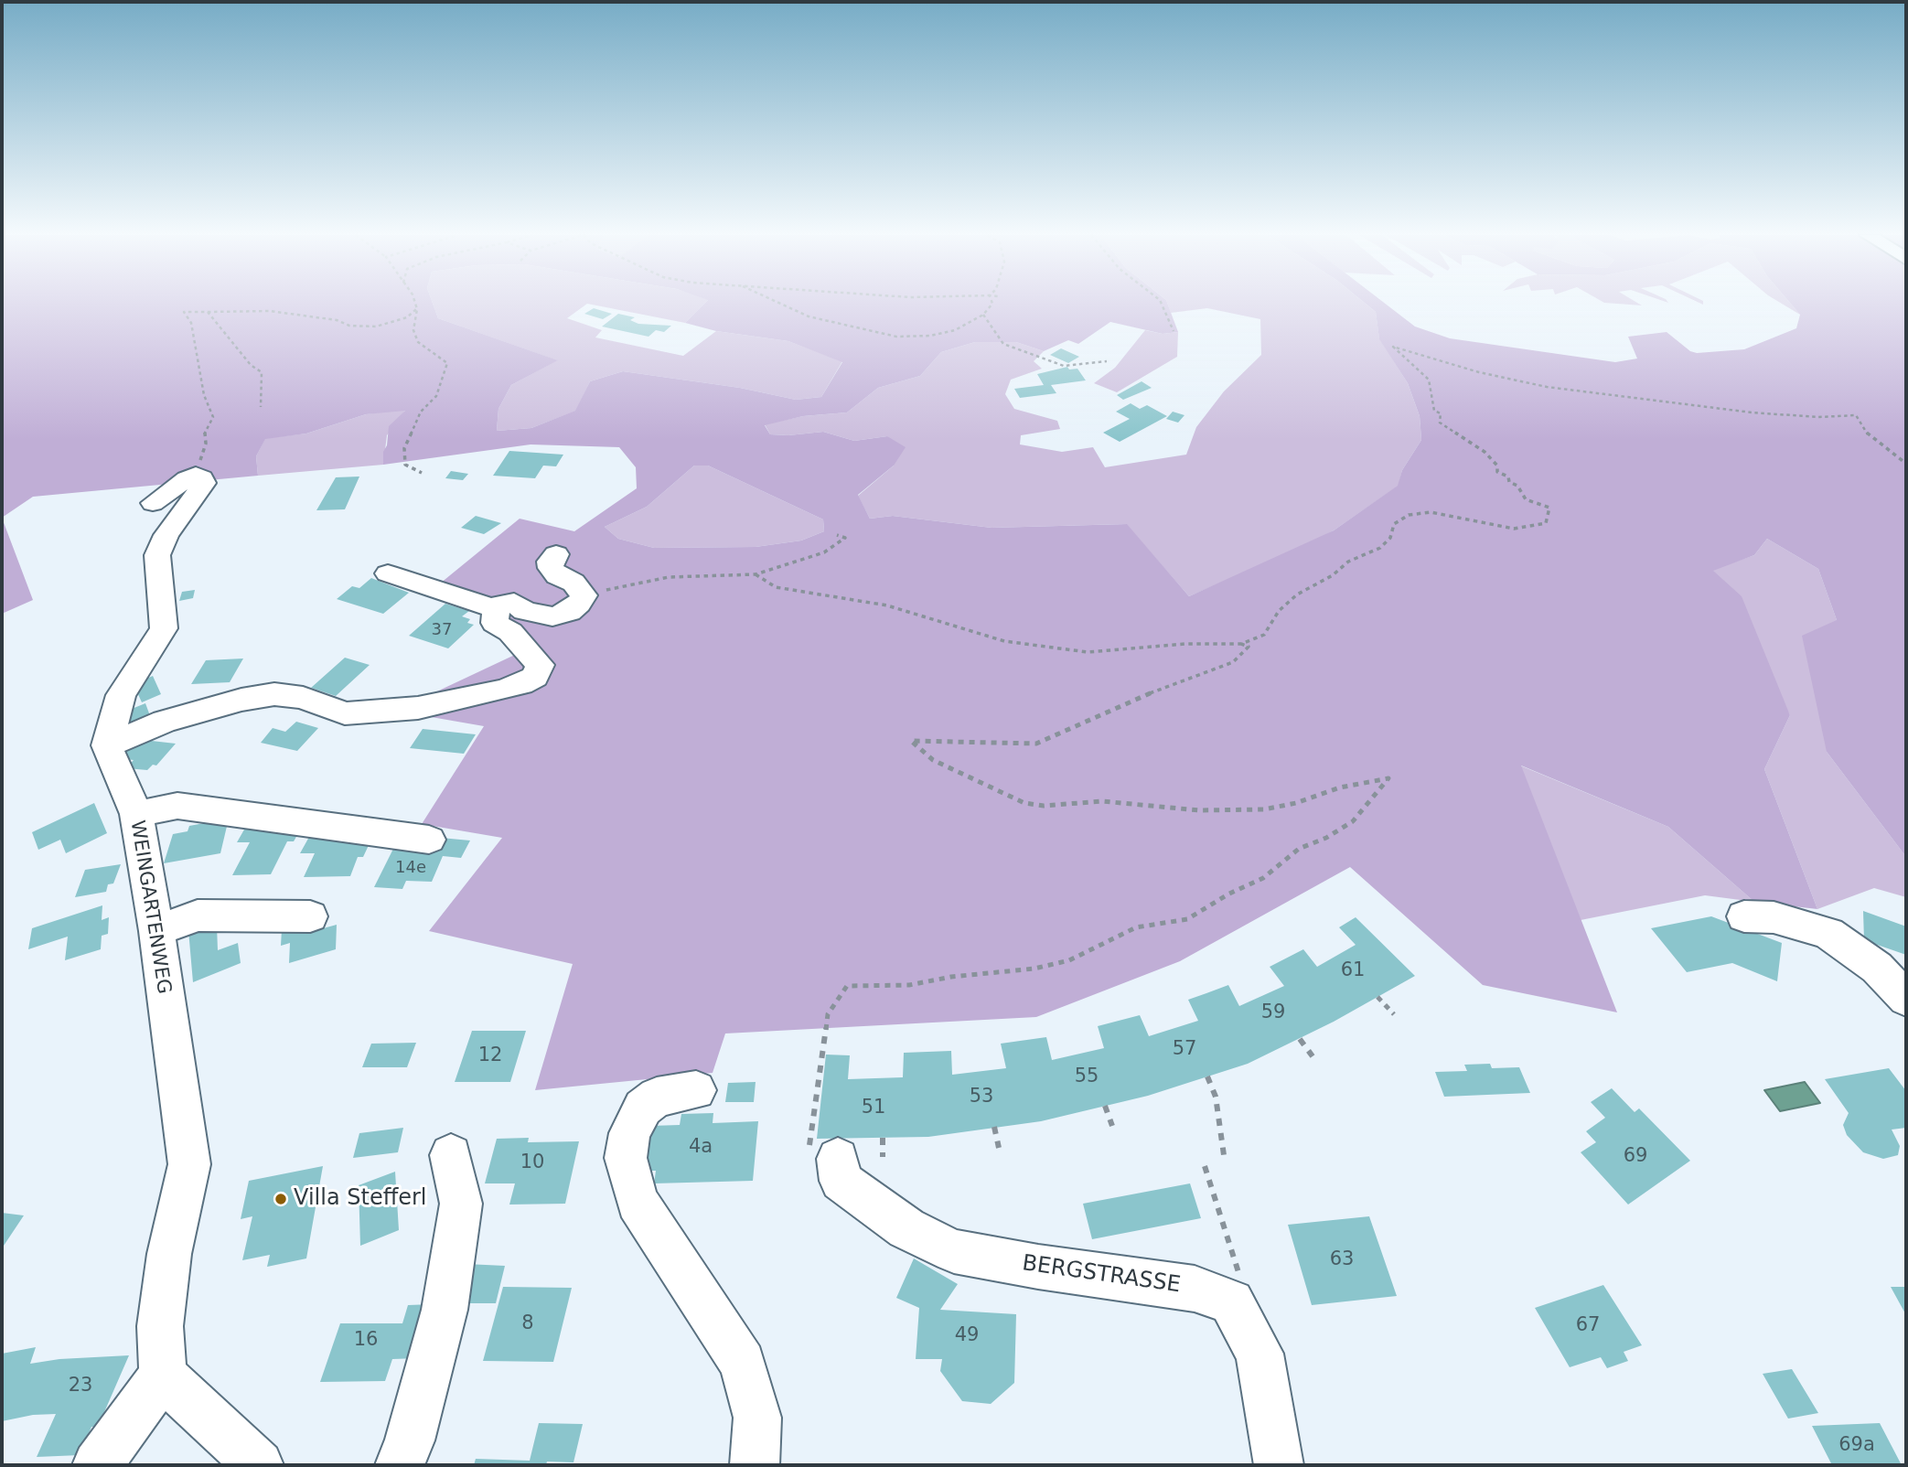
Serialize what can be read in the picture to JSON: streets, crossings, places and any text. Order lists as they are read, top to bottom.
{
  "streets": {
    "street": ["WEINGARTENWEG", "BERGSTRASSE"]
  },
  "places": ["Villa Stefferl"],
  "house_numbers": [
    "37",
    "14e",
    "61",
    "59",
    "57",
    "12",
    "55",
    "53",
    "51",
    "4a",
    "69",
    "10",
    "63",
    "8",
    "67",
    "49",
    "16",
    "23",
    "69a"
  ]
}
